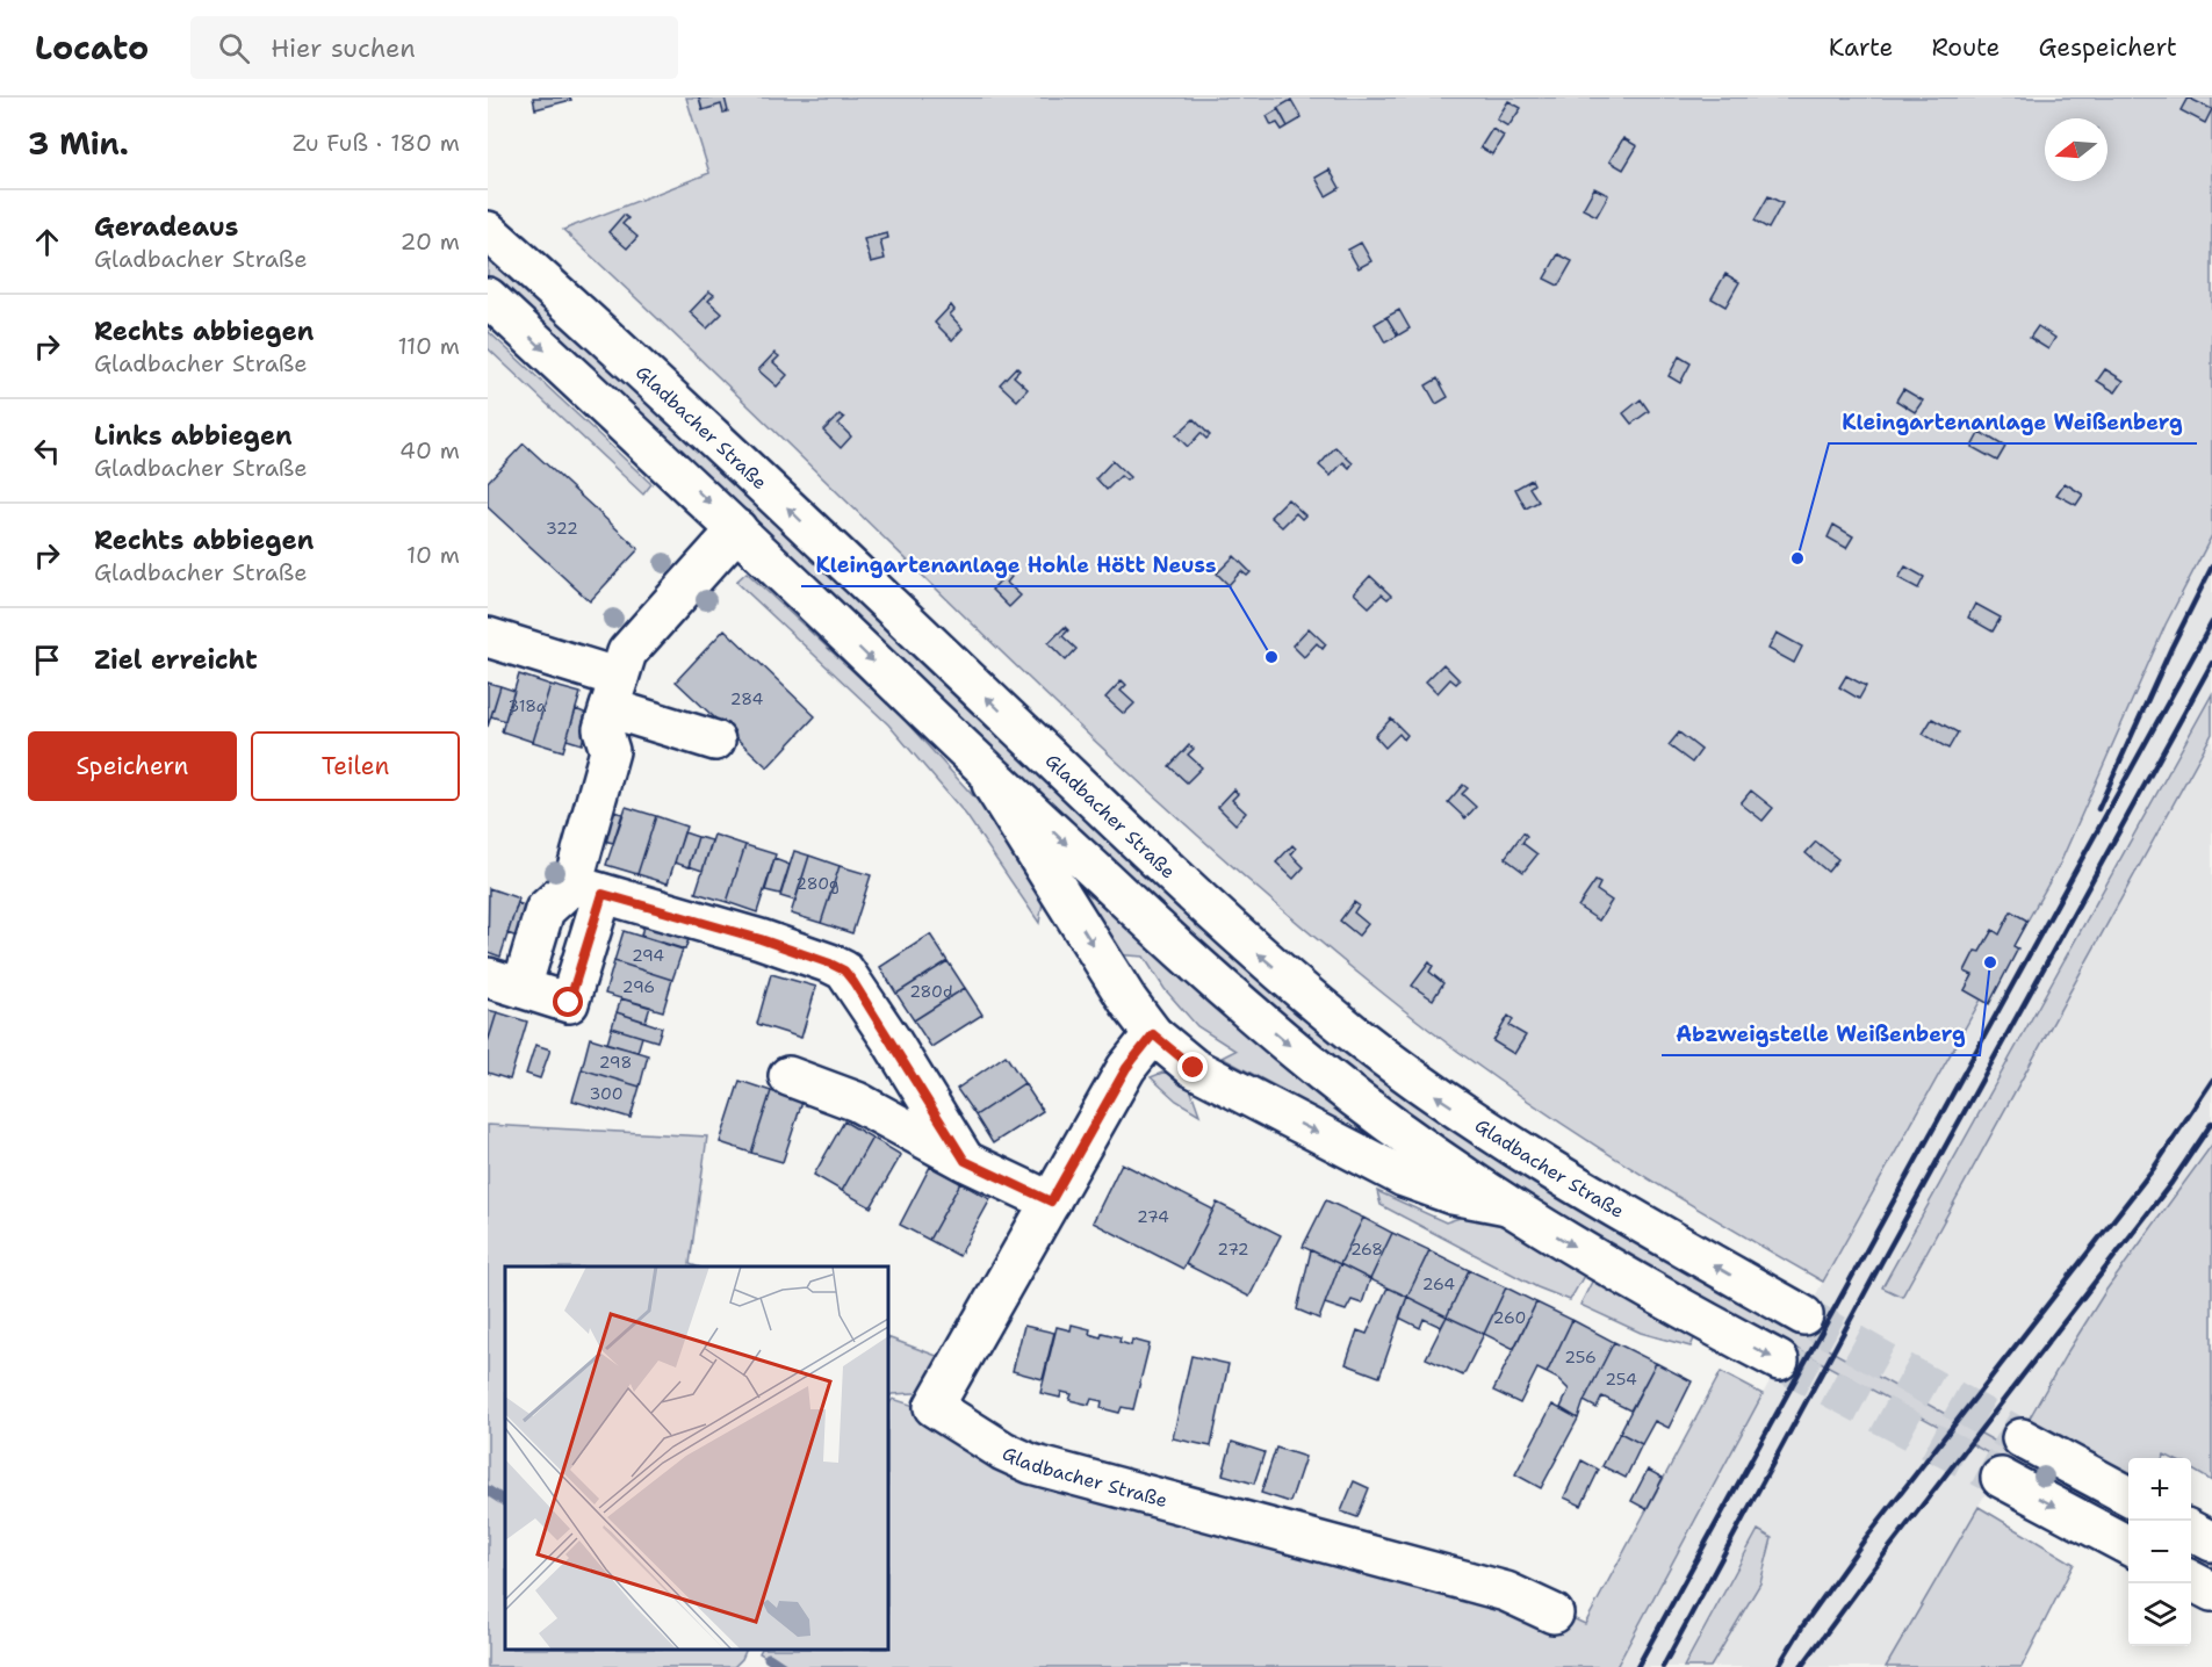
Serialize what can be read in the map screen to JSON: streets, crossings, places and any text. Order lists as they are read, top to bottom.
{
  "streets": {
    "main road": ["Gladbacher Straße"]
  },
  "places": ["Kleingartenanlage Weißenberg", "Kleingartenanlage Hohle Hött Neuss", "Abzweigstelle Weißenberg"],
  "house_numbers": [
    "322",
    "284",
    "318a",
    "280g",
    "294",
    "296",
    "280d",
    "298",
    "300",
    "274",
    "272",
    "268",
    "264",
    "260",
    "256",
    "254"
  ],
  "north": "left",
  "page": {
    "header": "Locato",
    "search": "Hier suchen",
    "nav": ["Karte", "Route", "Gespeichert"],
    "heading": ["3 Min.", "Zu Fuß · 180 m"],
    "list": [
      ["Geradeaus", "Gladbacher Straße", "20 m"],
      ["Rechts abbiegen", "Gladbacher Straße", "110 m"],
      ["Links abbiegen", "Gladbacher Straße", "40 m"],
      ["Rechts abbiegen", "Gladbacher Straße", "10 m"],
      "Ziel erreicht"
    ],
    "buttons": ["Speichern", "Teilen"],
    "map_buttons": ["+", "−"]
  }
}
